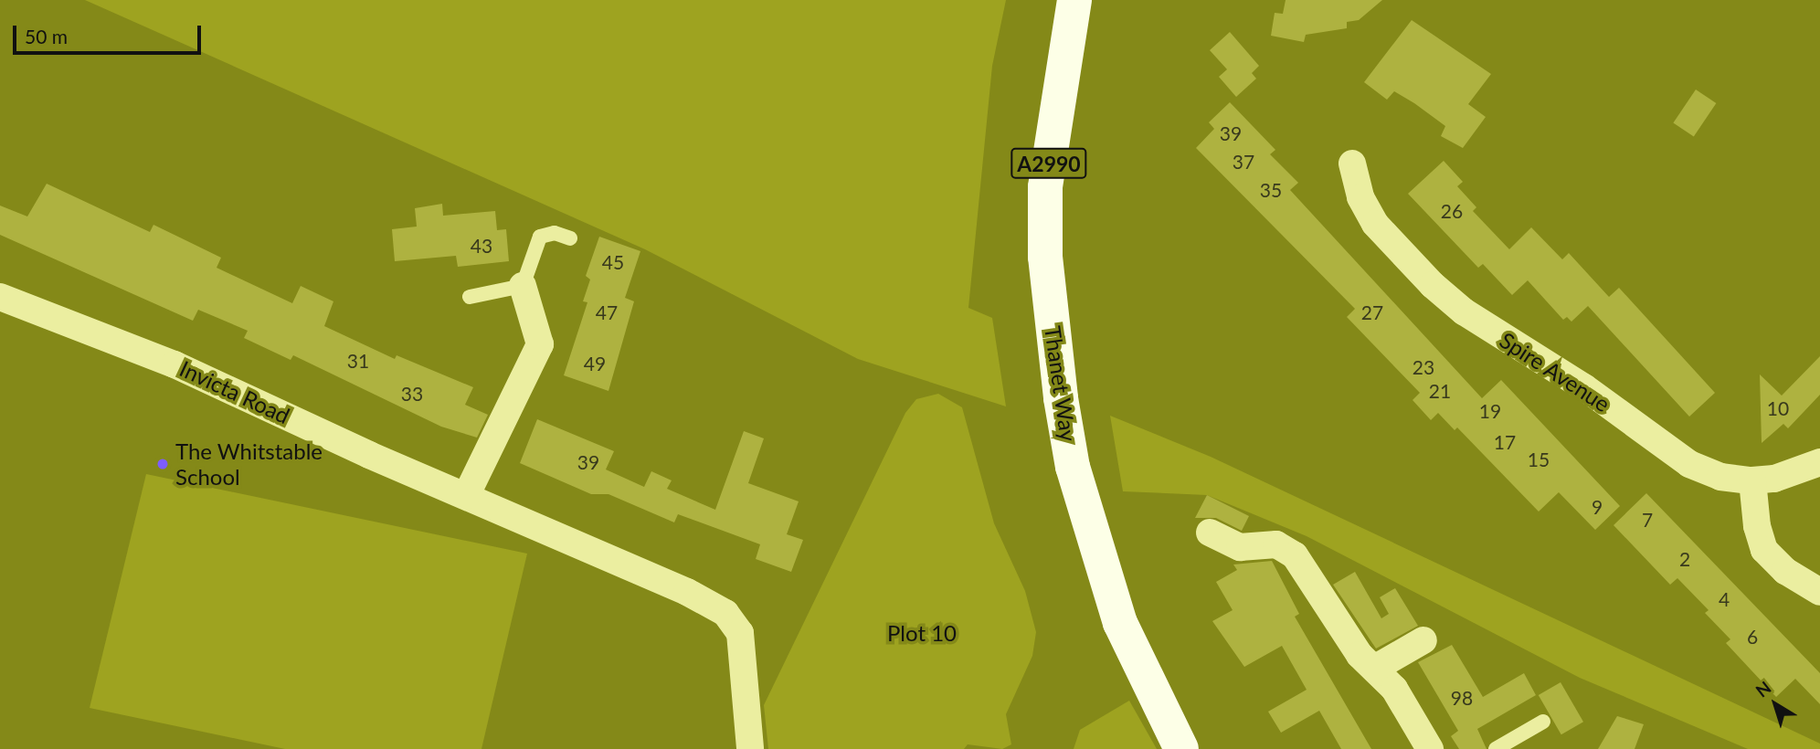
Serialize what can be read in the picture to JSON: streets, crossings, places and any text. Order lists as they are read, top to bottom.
{
  "streets": {
    "main road": ["A2990", "Thanet Way"],
    "street": ["Spire Avenue", "Invicta Road"]
  },
  "parks": ["Plot 10"],
  "places": ["The Whitstable School"],
  "house_numbers": [
    "39",
    "37",
    "35",
    "26",
    "43",
    "45",
    "47",
    "27",
    "31",
    "49",
    "23",
    "21",
    "33",
    "10",
    "19",
    "17",
    "15",
    "39",
    "9",
    "7",
    "2",
    "4",
    "6",
    "98"
  ],
  "scale_bar": "50 m",
  "north": "top left"
}
